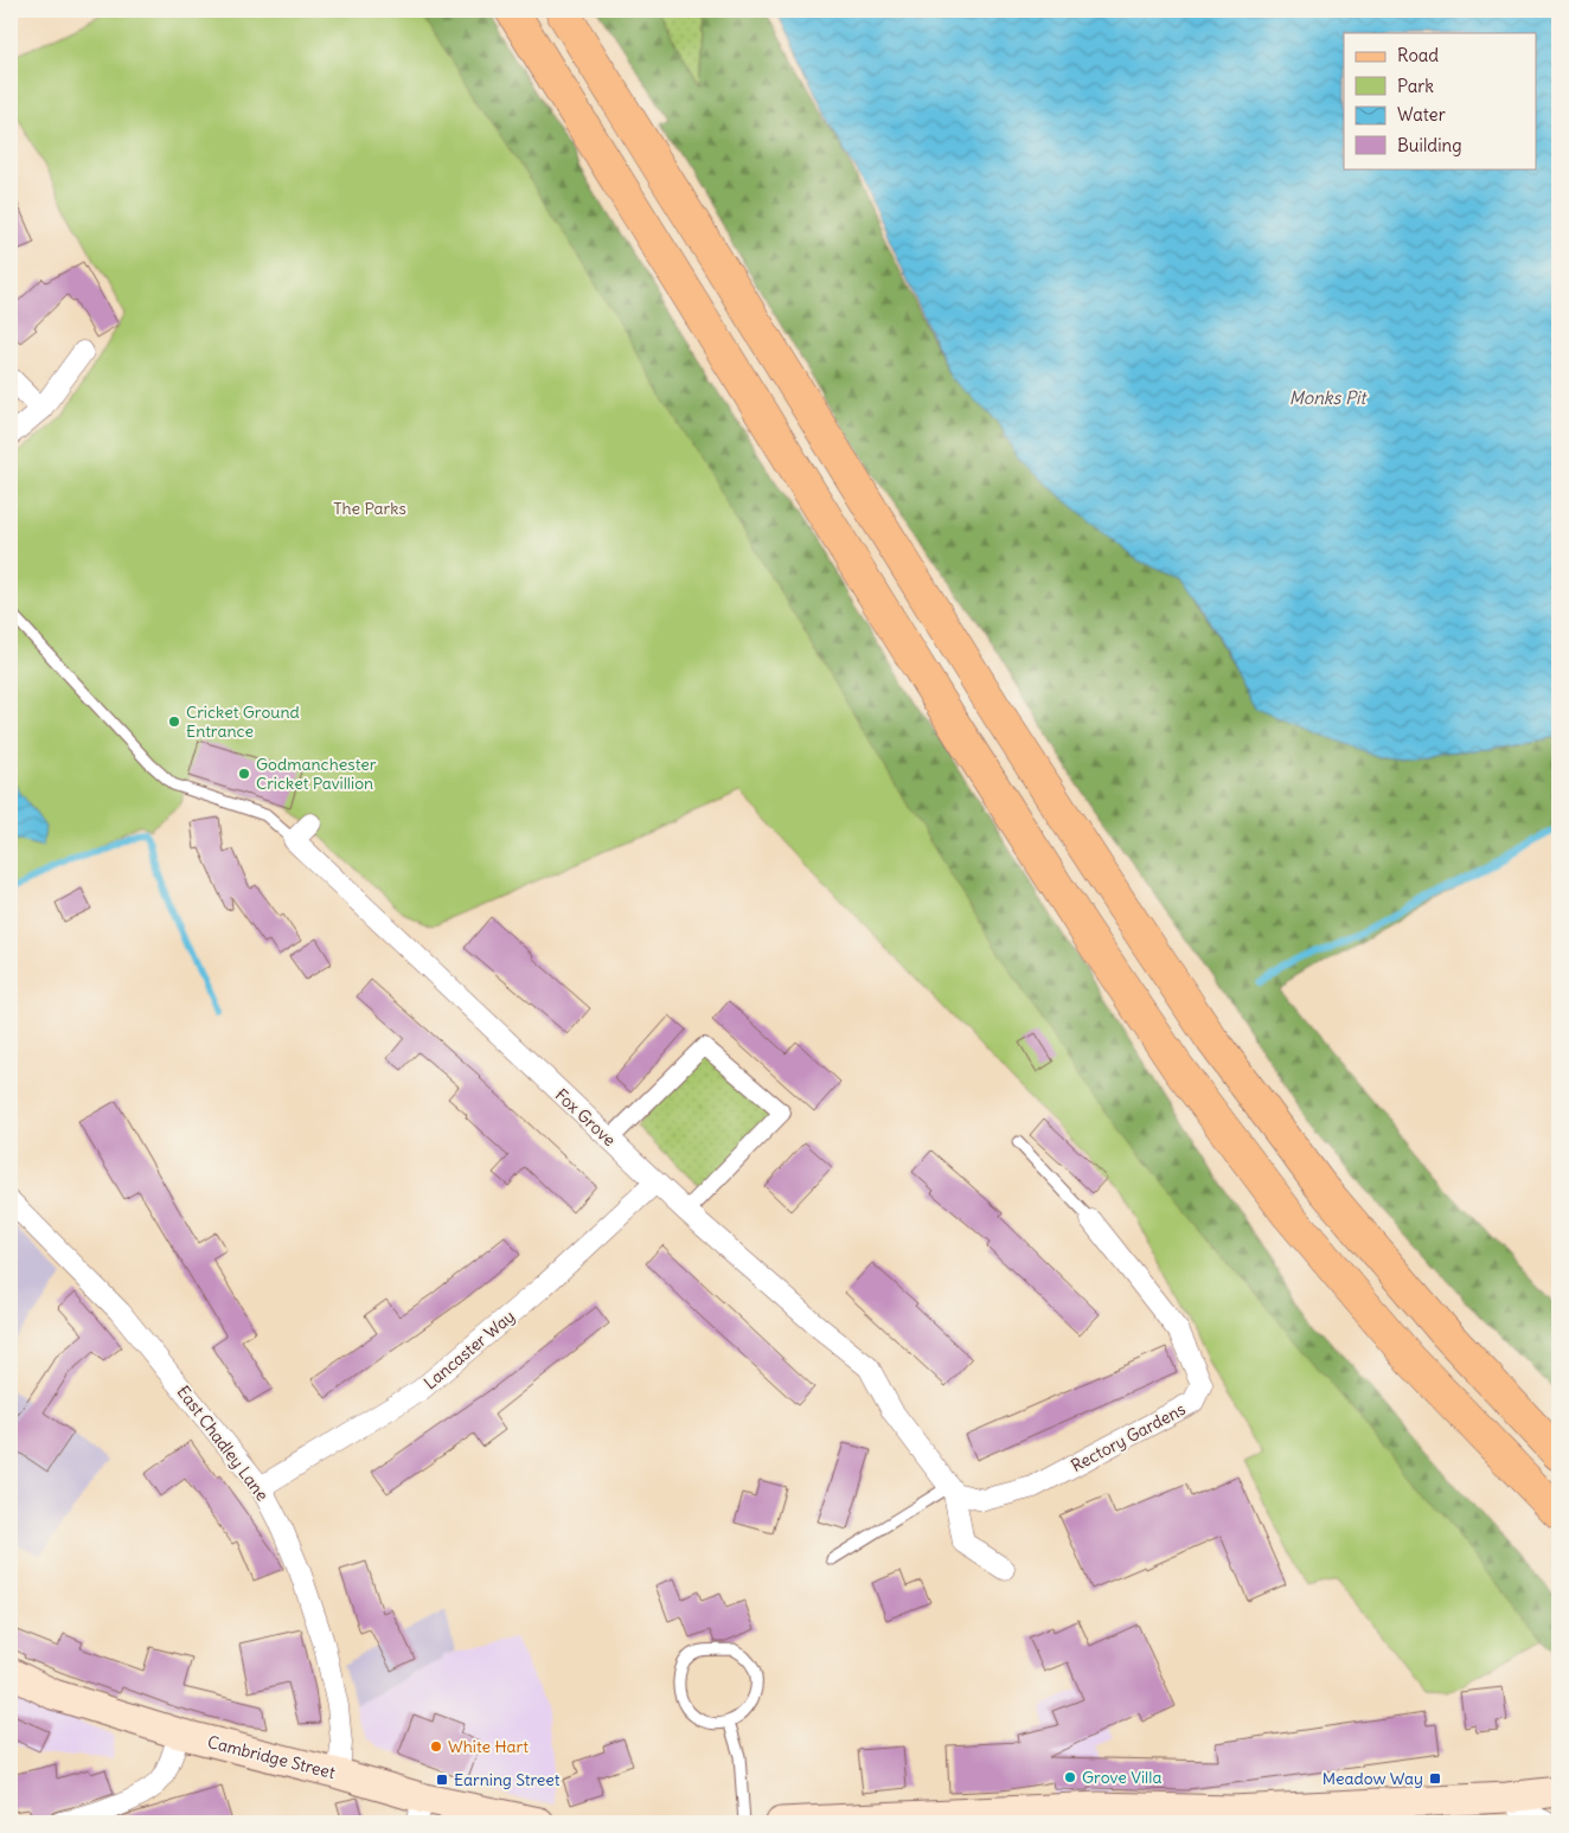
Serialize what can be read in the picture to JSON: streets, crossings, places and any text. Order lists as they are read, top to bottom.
{
  "streets": {
    "main road": ["Cambridge Street"],
    "street": [
      "Fox Grove",
      "Lancaster Way",
      "Rectory Gardens",
      "East Chadley Lane"
    ]
  },
  "crossings": [
    ["Fox Grove", "Lancaster Way"],
    ["Fox Grove", "Rectory Gardens"],
    ["Lancaster Way", "East Chadley Lane"],
    ["East Chadley Lane", "Cambridge Street"]
  ],
  "water": ["Monks Pit"],
  "parks": ["The Parks"],
  "places": {
    "other": [
      "Cricket Ground Entrance",
      "Godmanchester Cricket Pavillion",
      "White Hart",
      "Grove Villa"
    ],
    "transit": ["Meadow Way", "Earning Street"]
  },
  "legend": [
    "Road",
    "Park",
    "Water",
    "Building"
  ]
}
